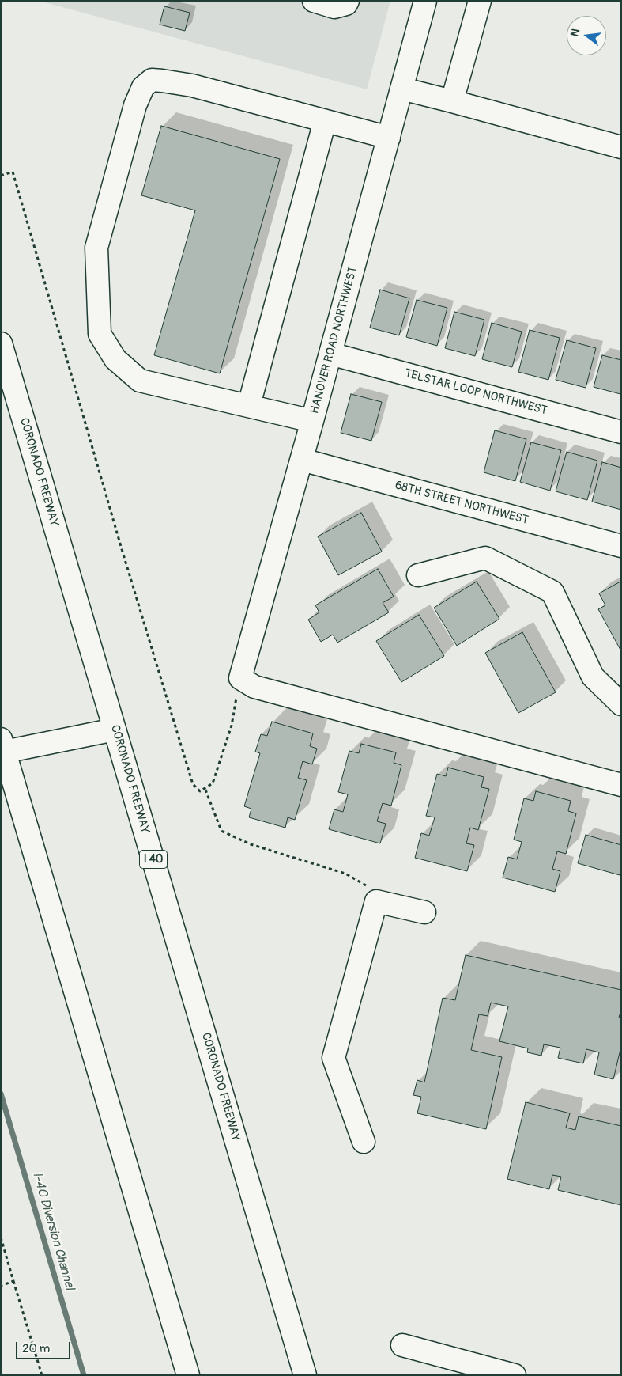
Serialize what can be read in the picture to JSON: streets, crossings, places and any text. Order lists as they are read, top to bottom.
{
  "streets": {
    "main road": [
      "HANOVER ROAD NORTHWEST",
      "TELSTAR LOOP NORTHWEST",
      "CORONADO FREEWAY",
      "68TH STREET NORTHWEST",
      "I 40"
    ]
  },
  "crossings": [
    ["HANOVER ROAD NORTHWEST", "TELSTAR LOOP NORTHWEST"],
    ["HANOVER ROAD NORTHWEST", "68TH STREET NORTHWEST"]
  ],
  "water": ["I-40 Diversion Channel"],
  "scale_bar": "20 m",
  "north": "left"
}
